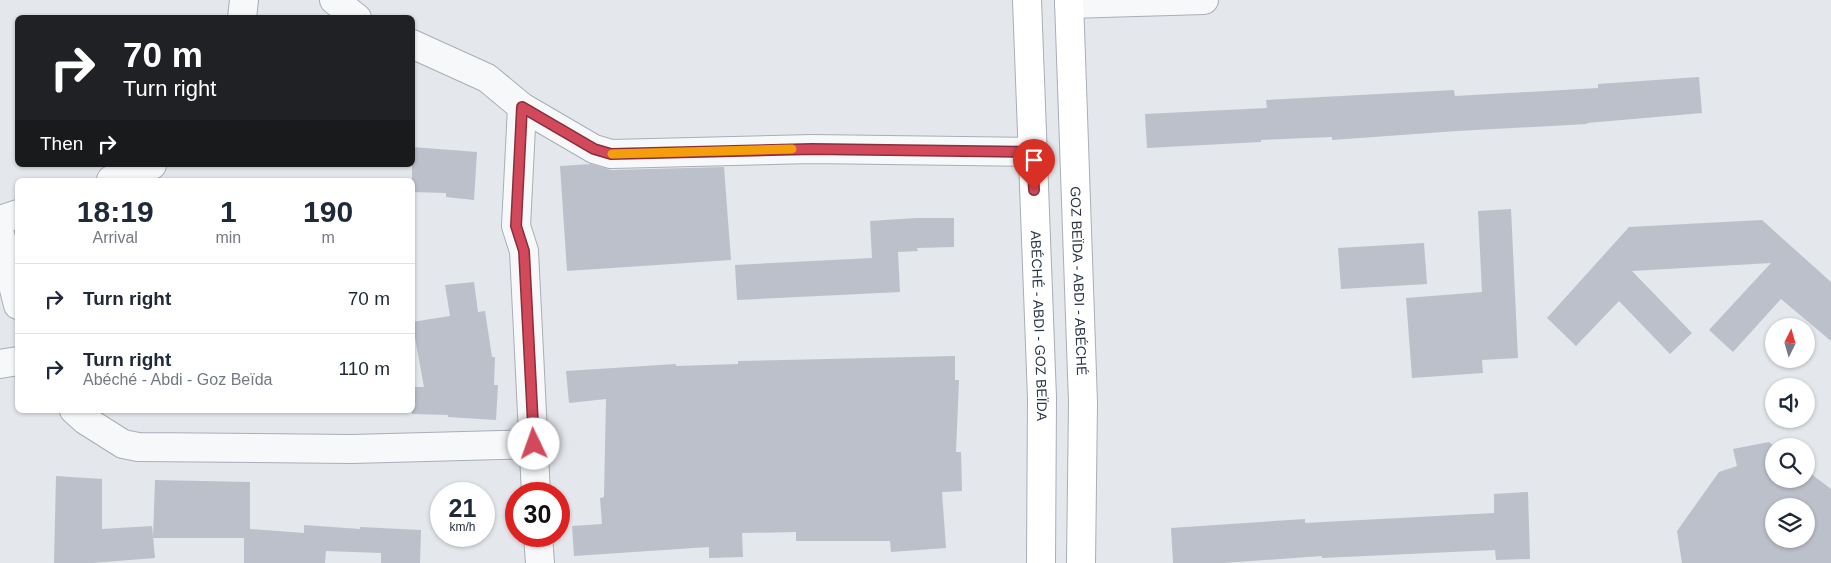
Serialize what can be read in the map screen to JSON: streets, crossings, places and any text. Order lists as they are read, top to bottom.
{
  "streets": {
    "main road": ["GOZ BEÏDA - ABDI - ABÉCHÉ", "ABÉCHÉ - ABDI - GOZ BEÏDA"]
  },
  "north": "top",
  "page": {
    "turn": ["70 m", "Turn right"],
    "then": "Then",
    "eta": [
      "18:19",
      "Arrival",
      "1",
      "min",
      "190",
      "m"
    ],
    "list": [
      {
        "name": "Turn right",
        "value": "70 m"
      },
      {
        "name": "Turn right",
        "note": "Abéché - Abdi - Goz Beïda",
        "value": "110 m"
      }
    ],
    "speed": "21 km/h",
    "limit": "30"
  }
}
